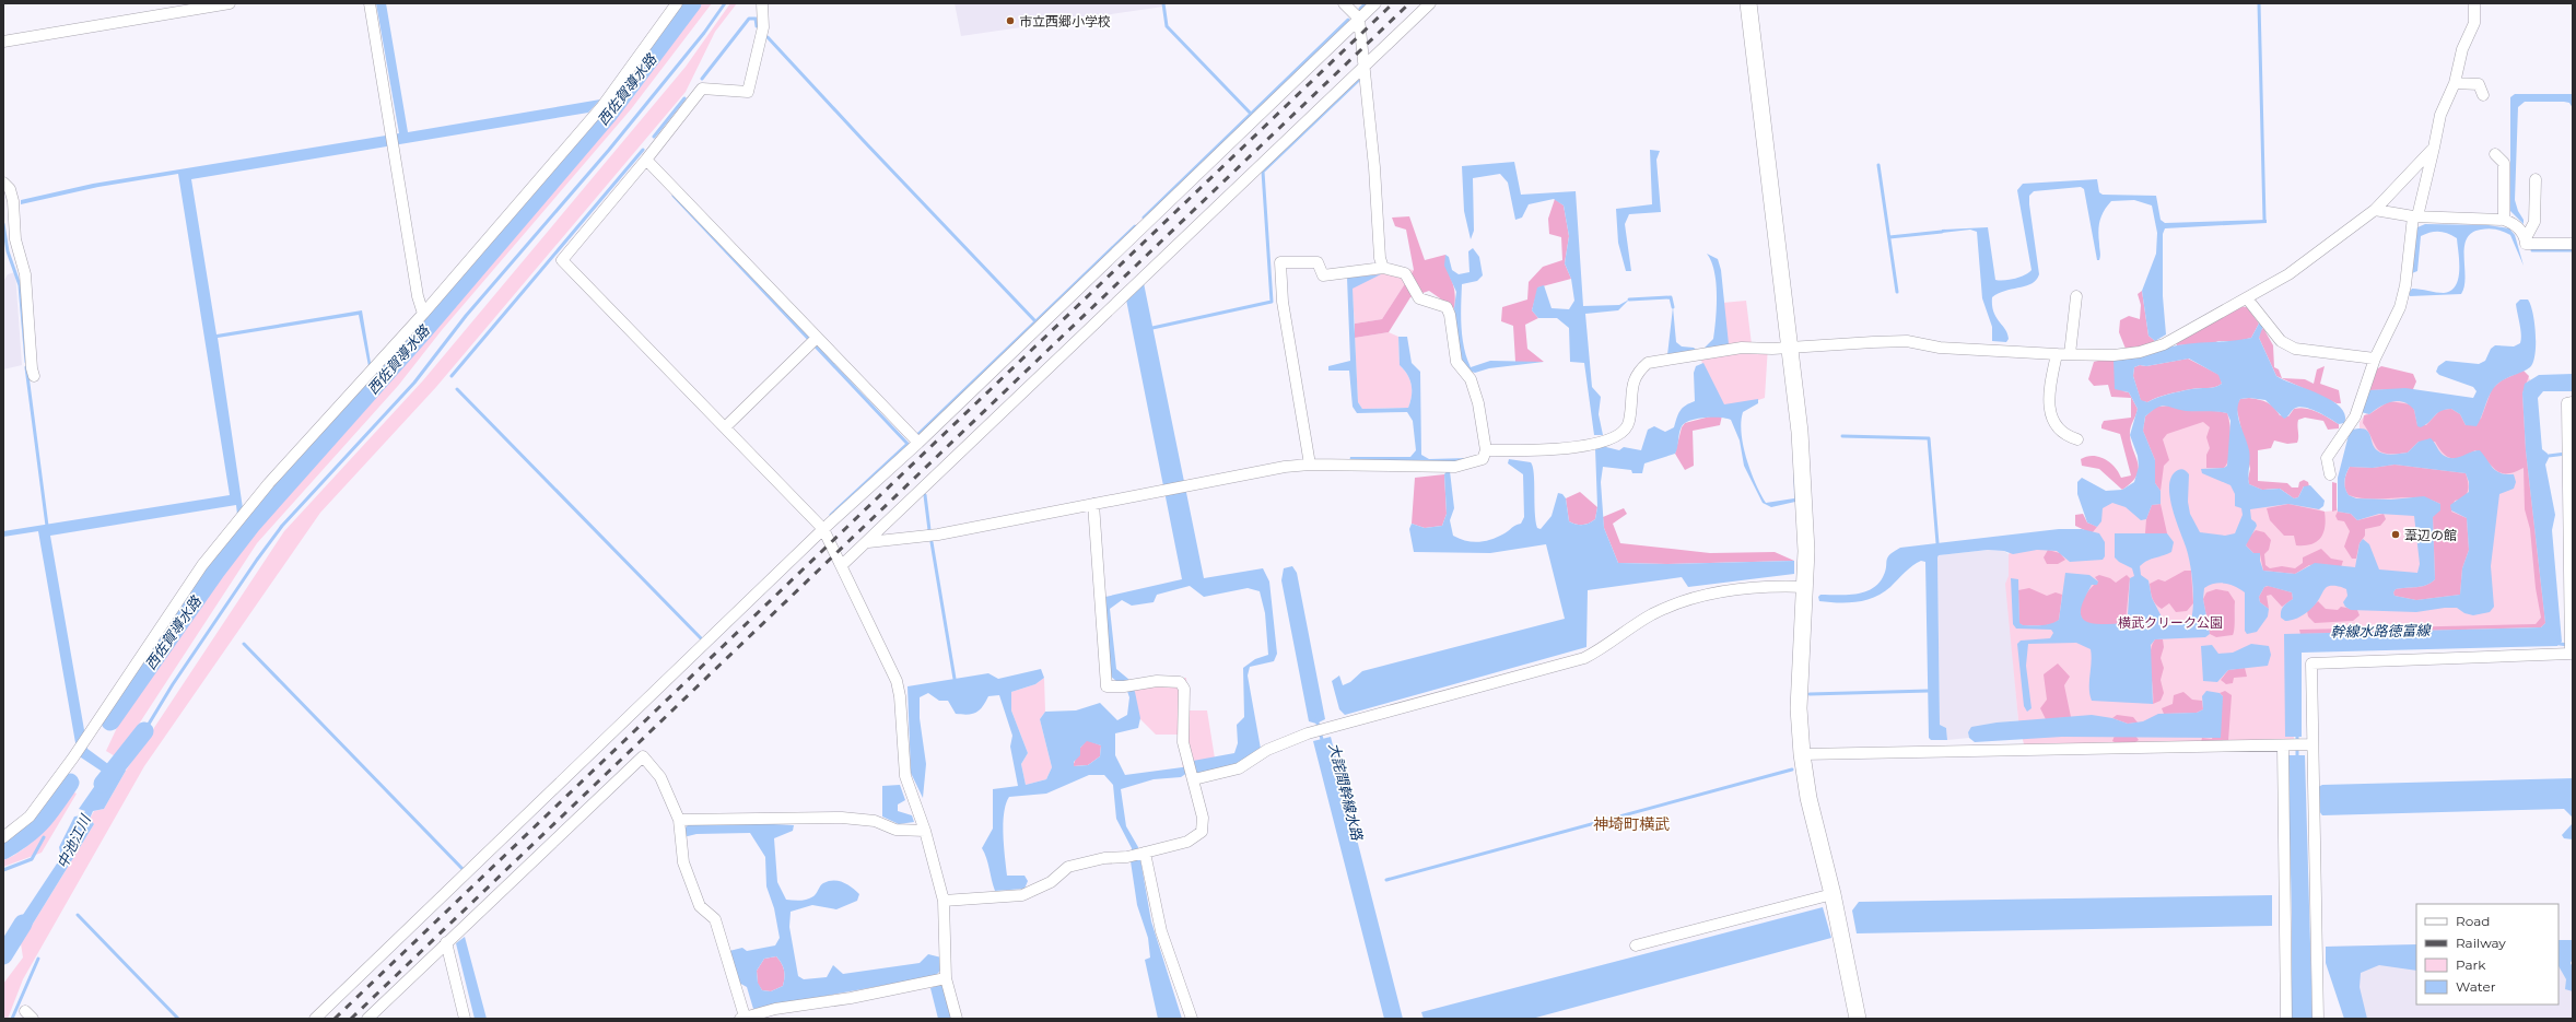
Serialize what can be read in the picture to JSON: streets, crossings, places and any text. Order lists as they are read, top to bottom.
{
  "districts": ["神埼町横武"],
  "water": [
    "西佐賀導水路",
    "幹線水路徳富線",
    "大詫間幹線水路",
    "中池江川"
  ],
  "parks": ["横武クリーク公園"],
  "places": ["市立西郷小学校", "葦辺の館"],
  "legend": [
    "Road",
    "Railway",
    "Park",
    "Water"
  ]
}
